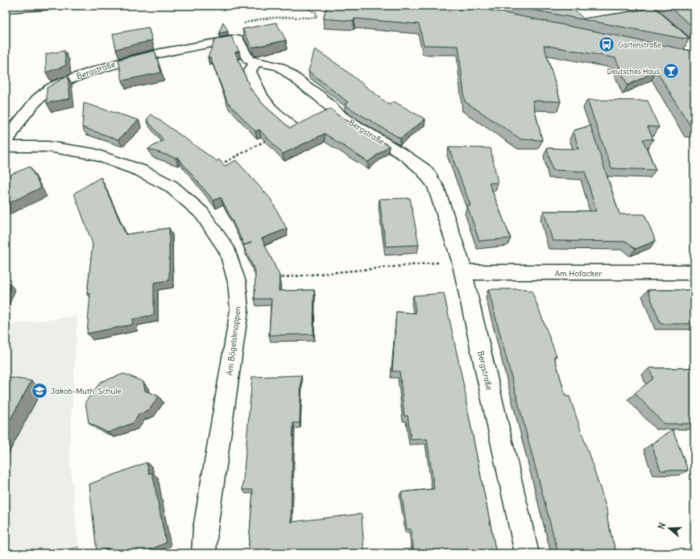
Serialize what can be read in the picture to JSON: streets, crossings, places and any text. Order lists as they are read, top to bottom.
{
  "streets": {
    "street": ["Bergstraße", "Am Hofacker", "Am Bögelsknappen"]
  },
  "crossings": [
    ["Bergstraße", "Am Hofacker"]
  ],
  "places": {
    "bus stop": ["Gartenstraße"],
    "bar": ["Deutsches Haus"],
    "school or university": ["Jakob-Muth-Schule"]
  },
  "north": "left"
}
